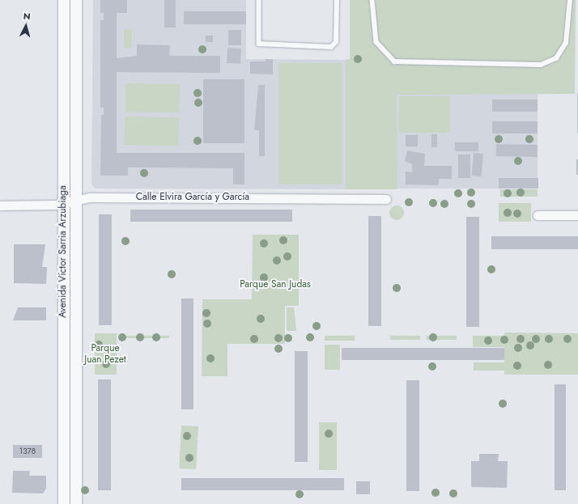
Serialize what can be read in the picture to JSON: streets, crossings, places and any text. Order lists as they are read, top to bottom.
{
  "streets": {
    "street": ["Calle Elvira García y García", "Avenida Víctor Sarria Arzubiaga"]
  },
  "crossings": [
    ["Calle Elvira García y García", "Avenida Víctor Sarria Arzubiaga"]
  ],
  "parks": ["Parque San Judas", "Parque Juan Pezet"],
  "house_numbers": ["1378"],
  "north": "top"
}
